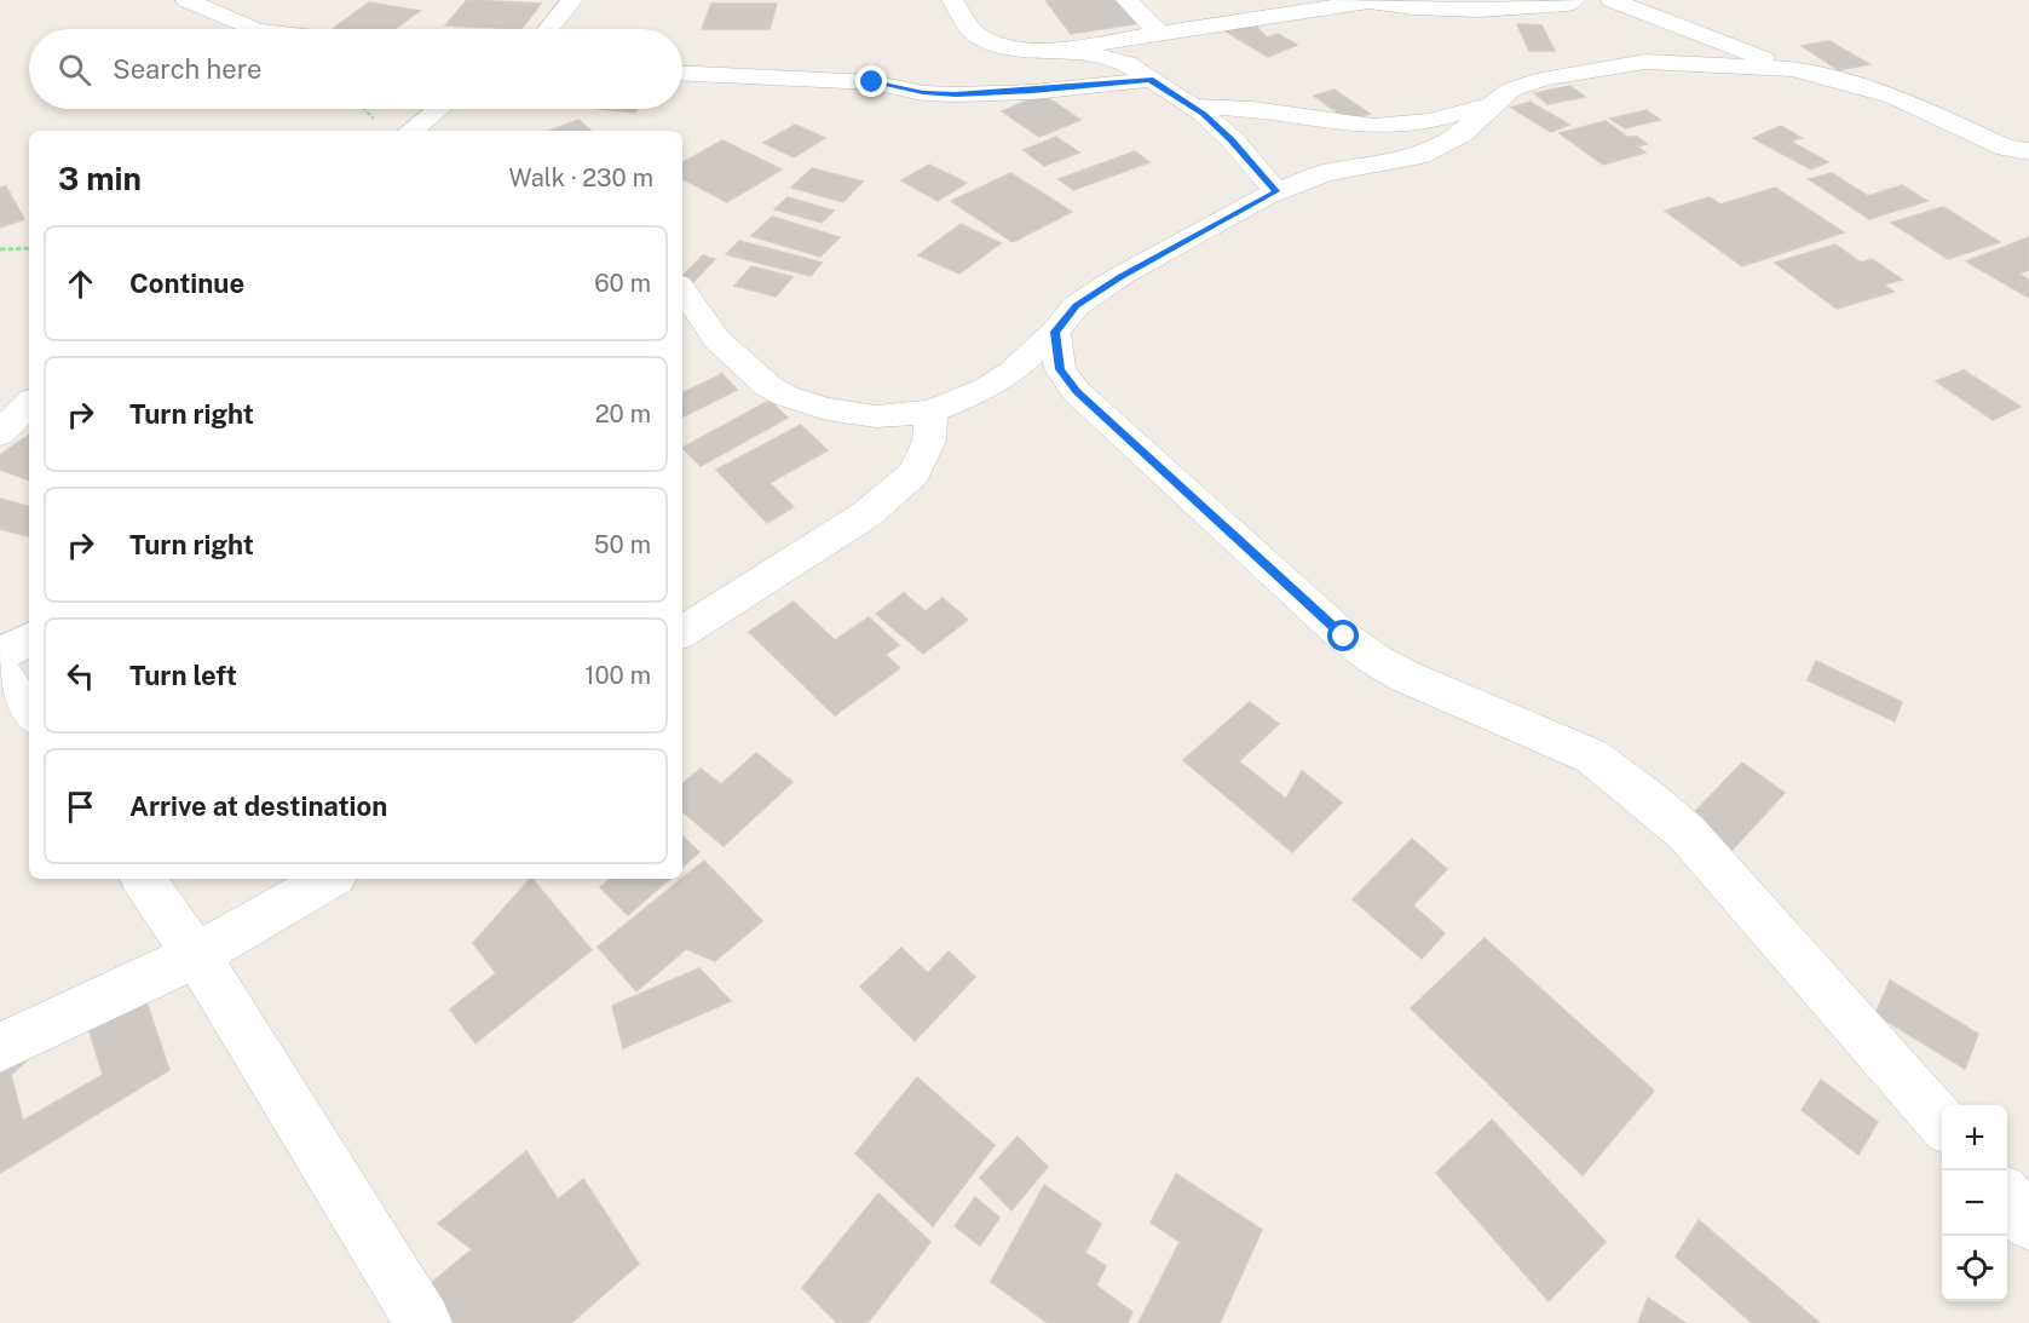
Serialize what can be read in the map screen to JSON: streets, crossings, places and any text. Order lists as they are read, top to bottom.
{
  "page": {
    "search": "Search here",
    "heading": ["3 min", "Walk · 230 m"],
    "list": [
      ["Continue", "60 m"],
      ["Turn right", "20 m"],
      ["Turn right", "50 m"],
      ["Turn left", "100 m"],
      "Arrive at destination"
    ],
    "map_buttons": ["+", "−"]
  }
}
